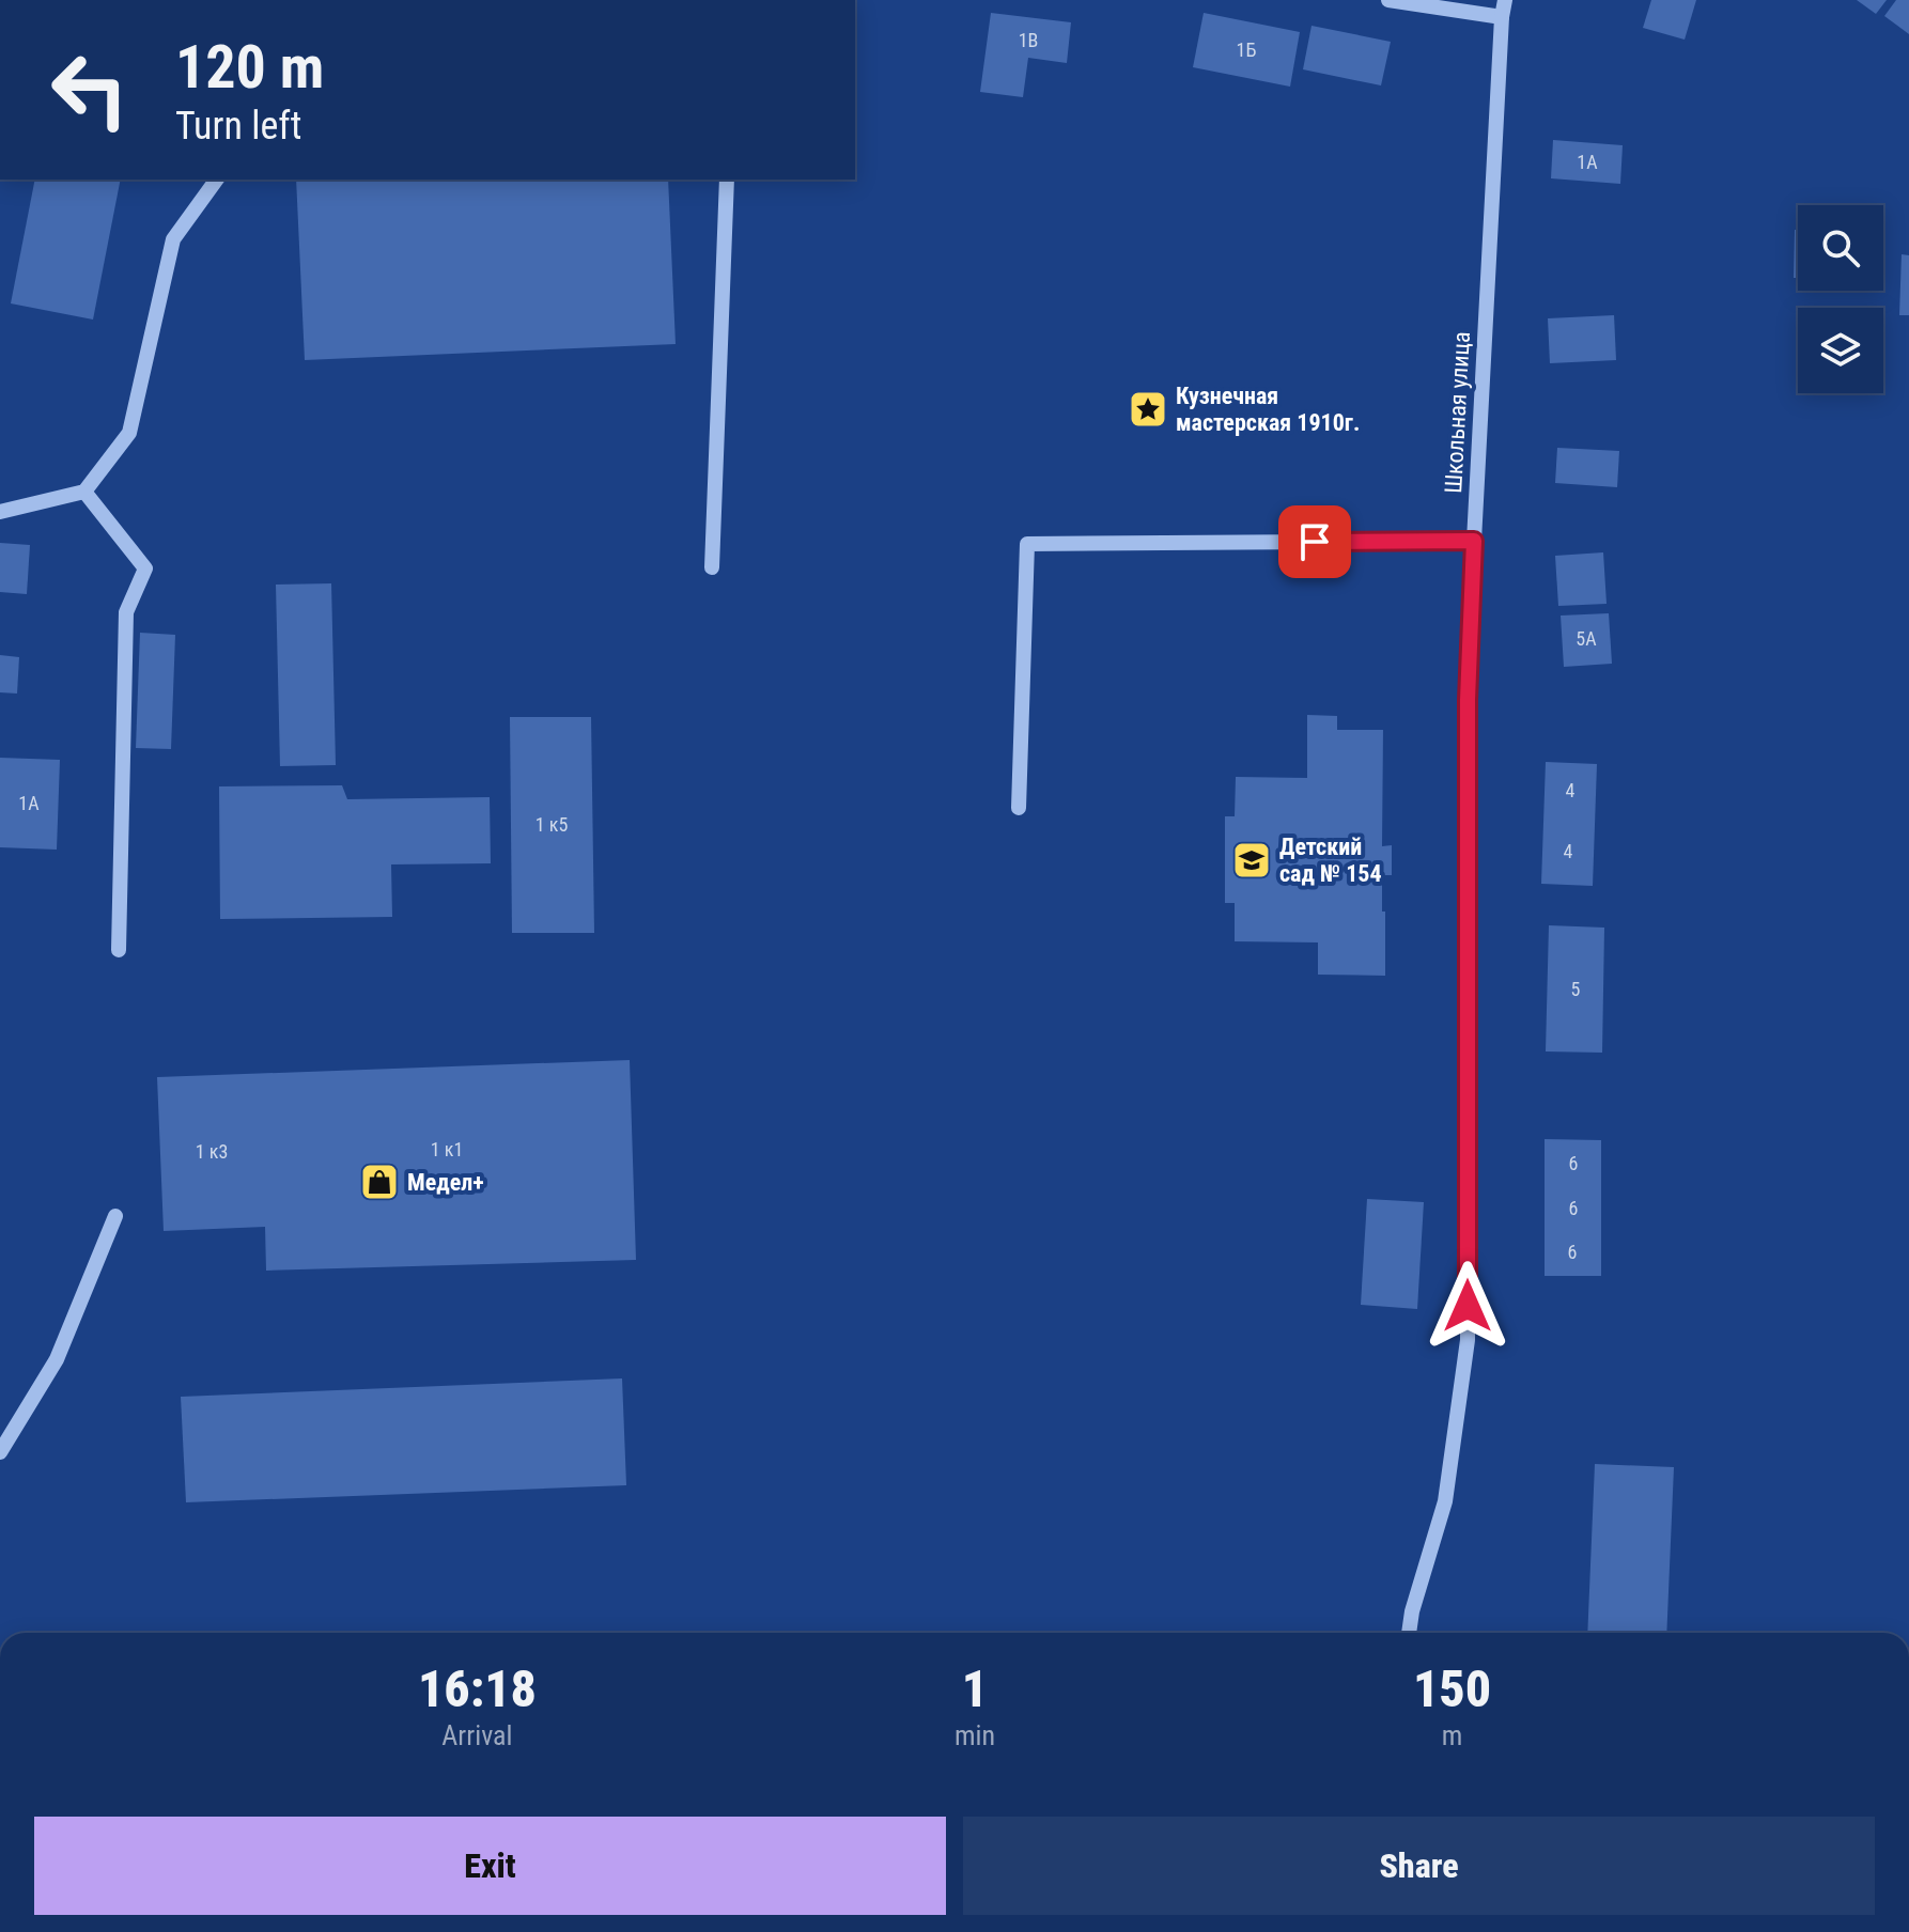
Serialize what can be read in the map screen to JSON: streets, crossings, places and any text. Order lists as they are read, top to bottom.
{
  "streets": {
    "street": ["Школьная улица"]
  },
  "places": {
    "place": ["Кузнечная мастерская 1910г."],
    "school or university": ["Детский сад № 154"],
    "shop": ["Медел+"]
  },
  "house_numbers": [
    "1В",
    "1Б",
    "1А",
    "5А",
    "4",
    "1А",
    "1 к5",
    "4",
    "5",
    "1 к1",
    "1 к3",
    "6",
    "6",
    "6"
  ],
  "page": {
    "turn": ["120 m", "Turn left"],
    "eta": [
      "16:18",
      "Arrival",
      "1",
      "min",
      "150",
      "m"
    ],
    "buttons": ["Exit", "Share"]
  }
}
